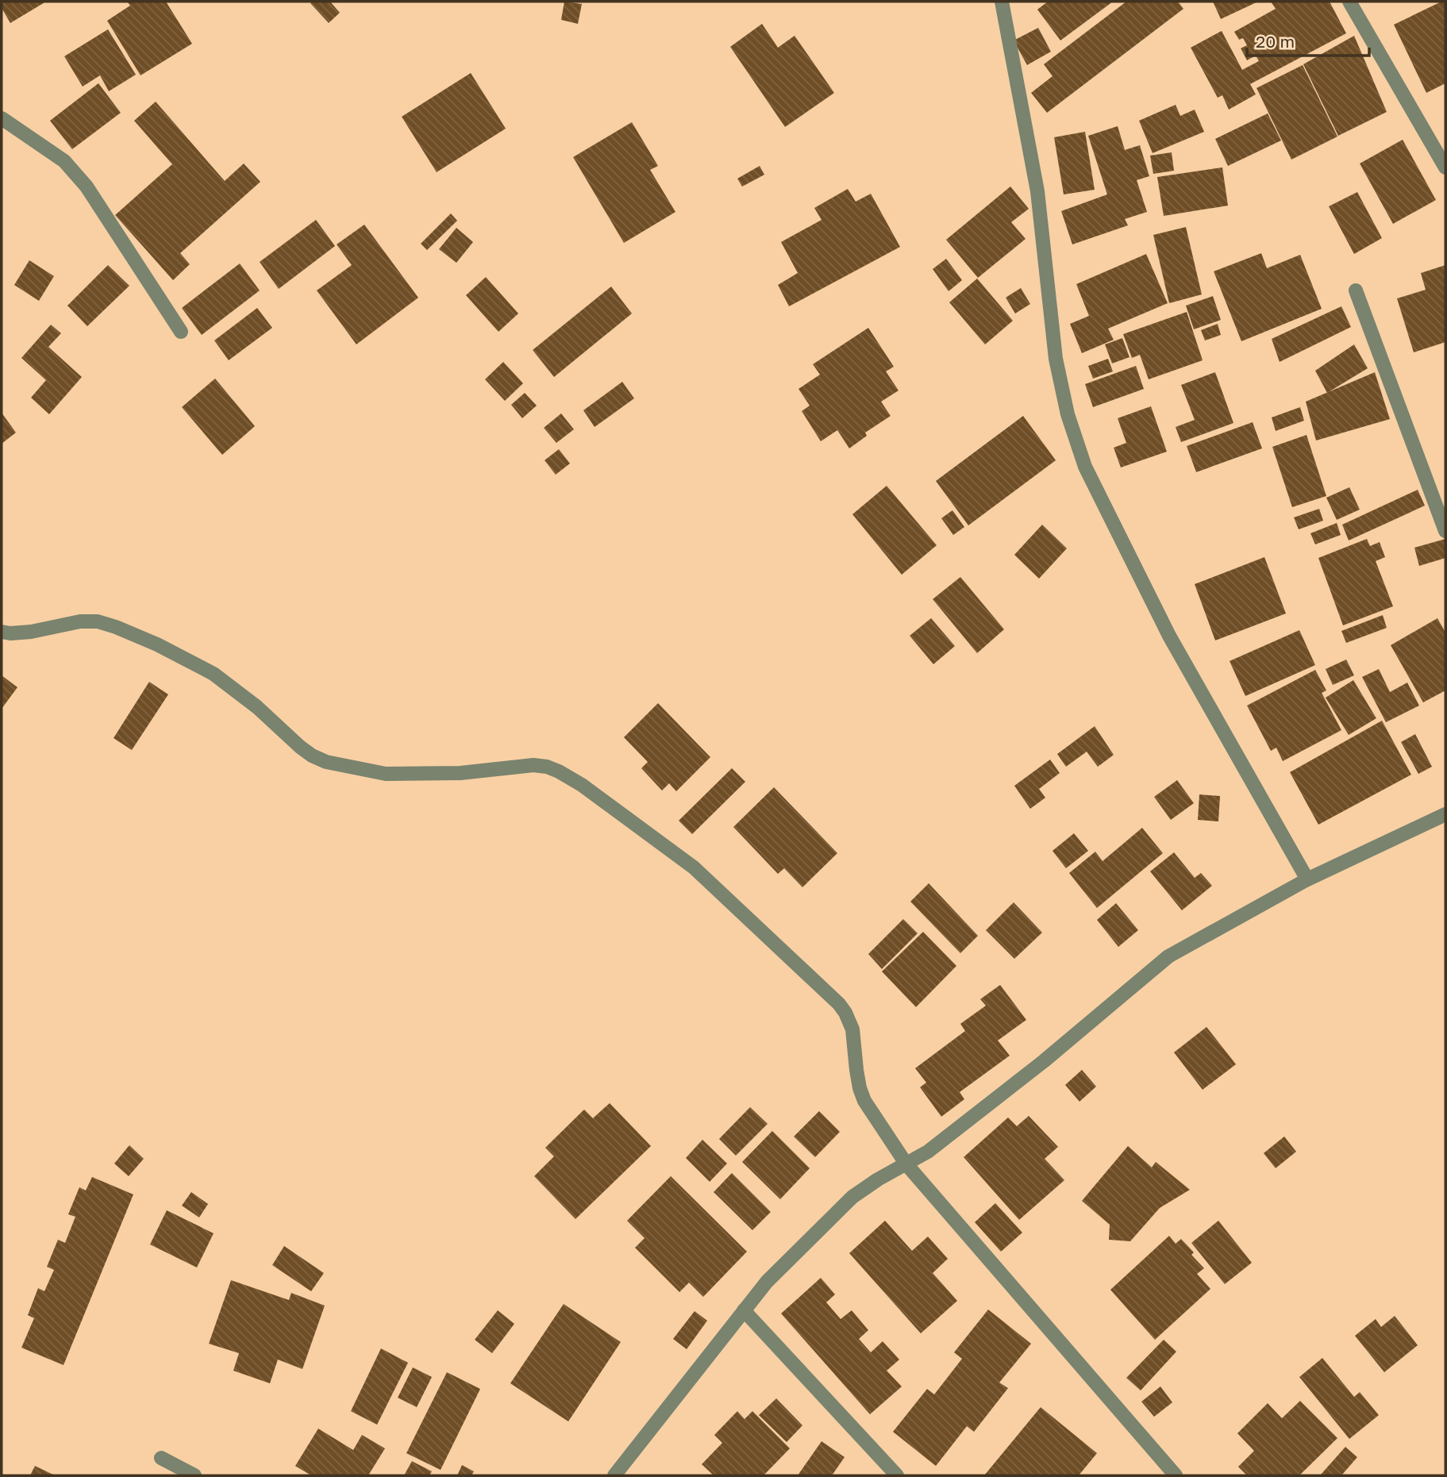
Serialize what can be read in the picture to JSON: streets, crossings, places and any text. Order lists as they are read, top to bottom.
{
  "scale_bar": "20 m"
}
